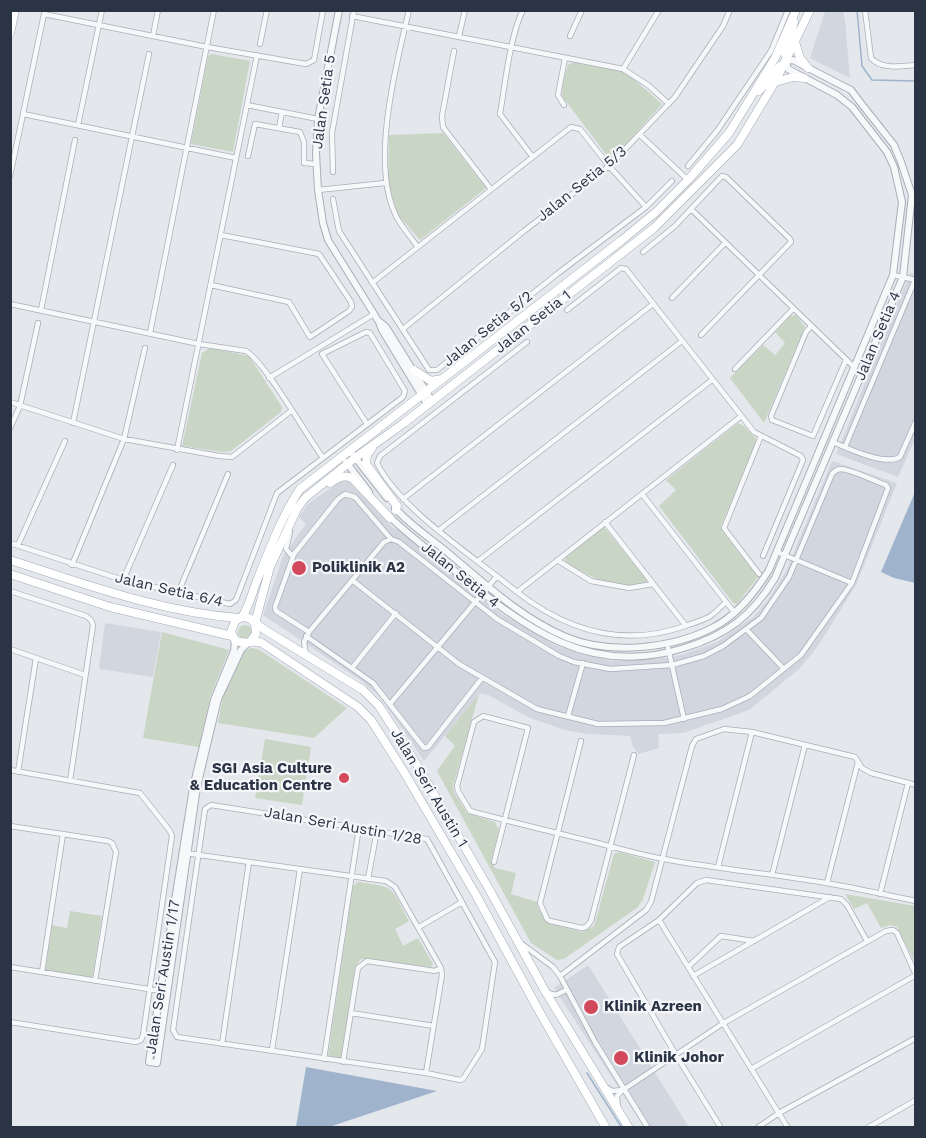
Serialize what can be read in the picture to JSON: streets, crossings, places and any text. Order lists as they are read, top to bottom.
{
  "streets": {
    "main road": ["Jalan Setia 1", "Jalan Seri Austin 1"],
    "street": [
      "Jalan Setia 5",
      "Jalan Setia 5/3",
      "Jalan Setia 5/2",
      "Jalan Setia 4",
      "Jalan Setia 6/4",
      "Jalan Seri Austin 1/28",
      "Jalan Seri Austin 1/17"
    ]
  },
  "crossings": [
    ["Jalan Setia 5", "Jalan Setia 1"],
    ["Jalan Setia 5/3", "Jalan Setia 5/2"],
    ["Jalan Setia 1", "Jalan Setia 4"],
    ["Jalan Setia 1", "Jalan Seri Austin 1"],
    ["Jalan Setia 1", "Jalan Seri Austin 1/17"],
    ["Jalan Seri Austin 1", "Jalan Seri Austin 1/17"]
  ],
  "places": [
    "Poliklinik A2",
    "SGI Asia Culture & Education Centre",
    "Klinik Azreen",
    "Klinik Johor"
  ]
}
